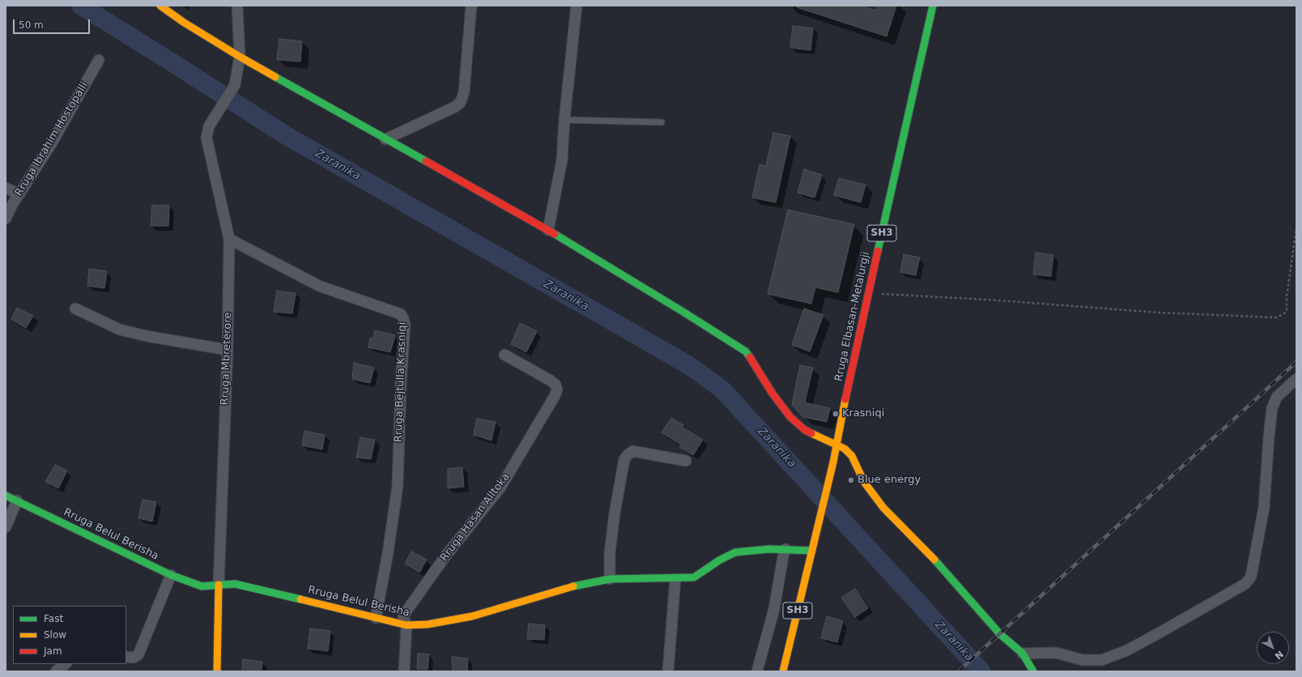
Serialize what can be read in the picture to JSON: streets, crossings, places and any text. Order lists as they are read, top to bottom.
{
  "streets": {
    "street": [
      "Rruga Ibrahim Hostopalli",
      "SH3",
      "Rruga Elbasan-Metalurgji",
      "Rruga Mbretërore",
      "Rruga Bejtulla Krasniqi",
      "Rruga Hasan Alltoka",
      "Rruga Belul Berisha"
    ]
  },
  "crossings": [
    ["SH3", "Rruga Elbasan-Metalurgji"],
    ["SH3", "Rruga Belul Berisha"],
    ["Rruga Elbasan-Metalurgji", "Rruga Belul Berisha"],
    ["Rruga Mbretërore", "Rruga Bejtulla Krasniqi"],
    ["Rruga Mbretërore", "Rruga Belul Berisha"],
    ["Rruga Bejtulla Krasniqi", "Rruga Belul Berisha"],
    ["Rruga Hasan Alltoka", "Rruga Belul Berisha"]
  ],
  "water": ["Zaranika"],
  "places": ["Krasniqi", "Blue energy"],
  "legend": ["Fast", "Slow", "Jam"],
  "scale_bar": "50 m",
  "north": "bottom right"
}
